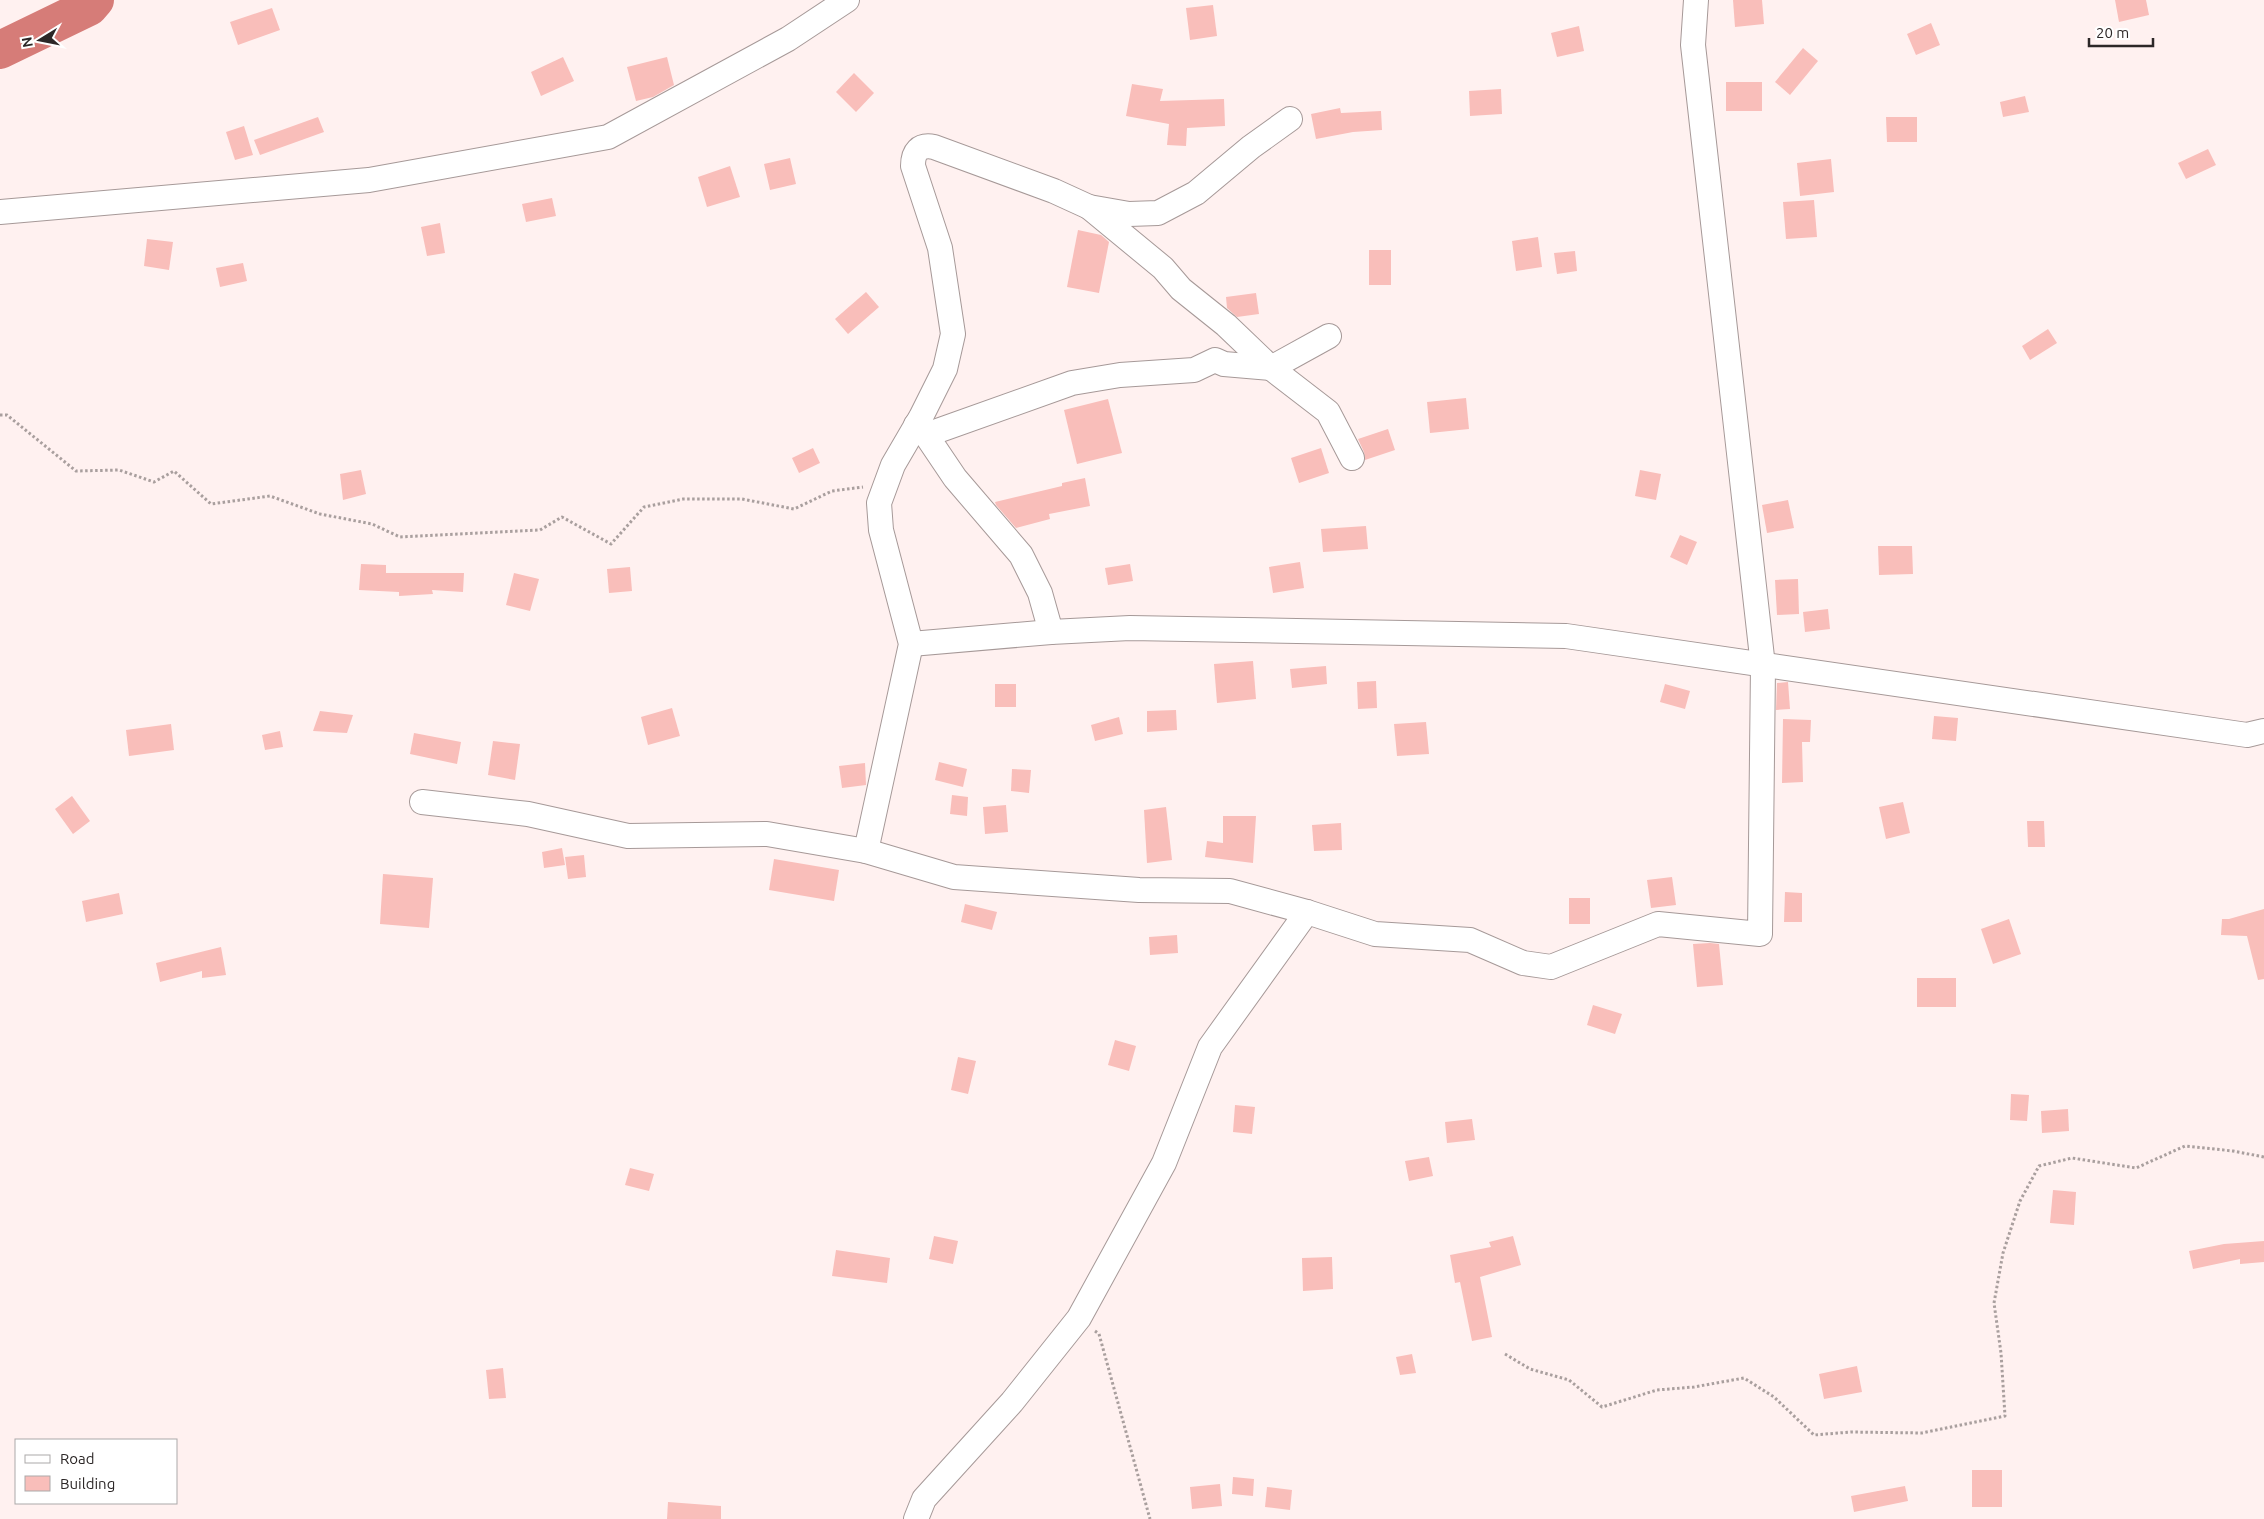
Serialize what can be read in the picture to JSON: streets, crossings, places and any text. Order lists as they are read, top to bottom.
{
  "legend": ["Road", "Building"],
  "scale_bar": "20 m",
  "north": "left"
}
